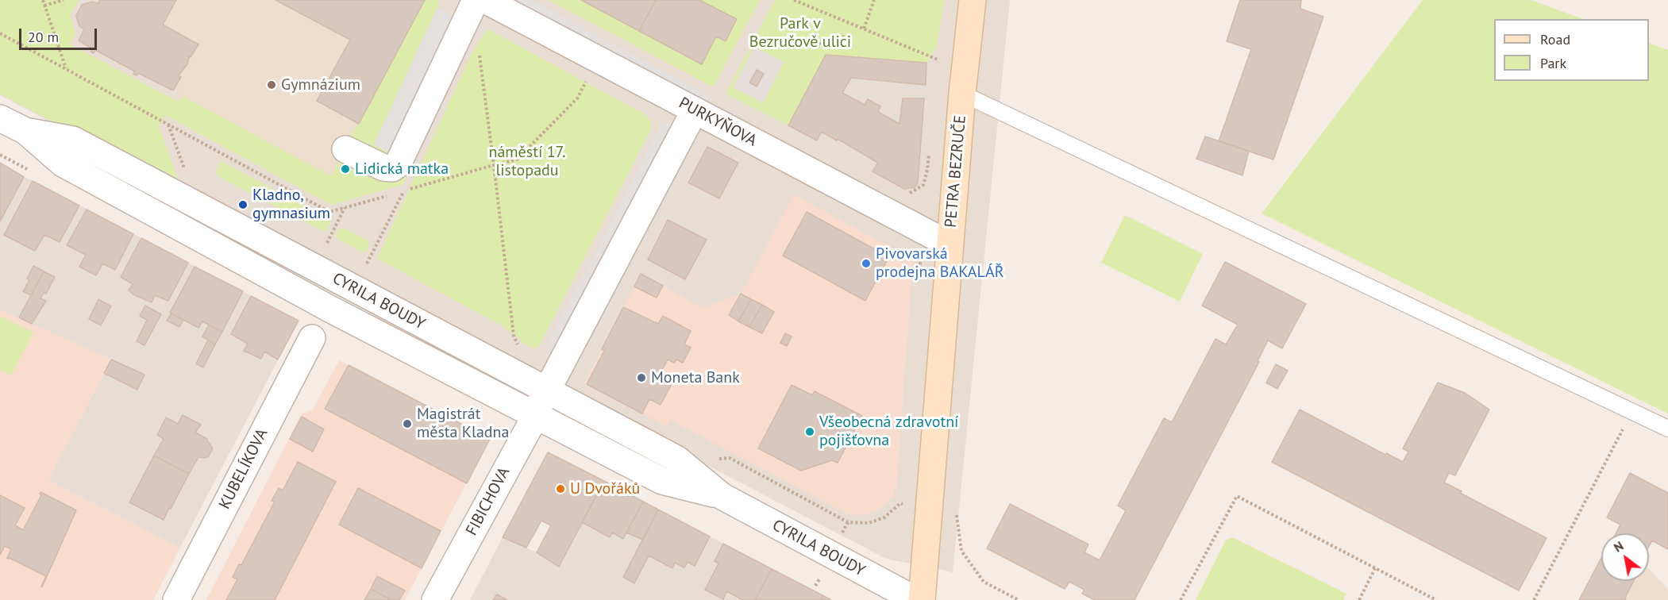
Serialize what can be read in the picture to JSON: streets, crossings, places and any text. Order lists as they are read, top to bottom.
{
  "streets": {
    "street": [
      "PURKYŇOVA",
      "PETRA BEZRUČE",
      "CYRILA BOUDY",
      "KUBELÍKOVA",
      "FIBICHOVA"
    ]
  },
  "crossings": [
    ["PURKYŇOVA", "PETRA BEZRUČE"],
    ["CYRILA BOUDY", "FIBICHOVA"]
  ],
  "parks": ["Park v Bezručově ulici", "náměstí 17. listopadu"],
  "places": [
    "Gymnázium",
    "Lidická matka",
    "Kladno, gymnasium",
    "Pivovarská prodejna BAKALÁŘ",
    "Moneta Bank",
    "Magistrát města Kladna",
    "Všeobecná zdravotní pojišťovna",
    "U Dvořáků"
  ],
  "legend": ["Road", "Park"],
  "scale_bar": "20 m",
  "north": "top left"
}
